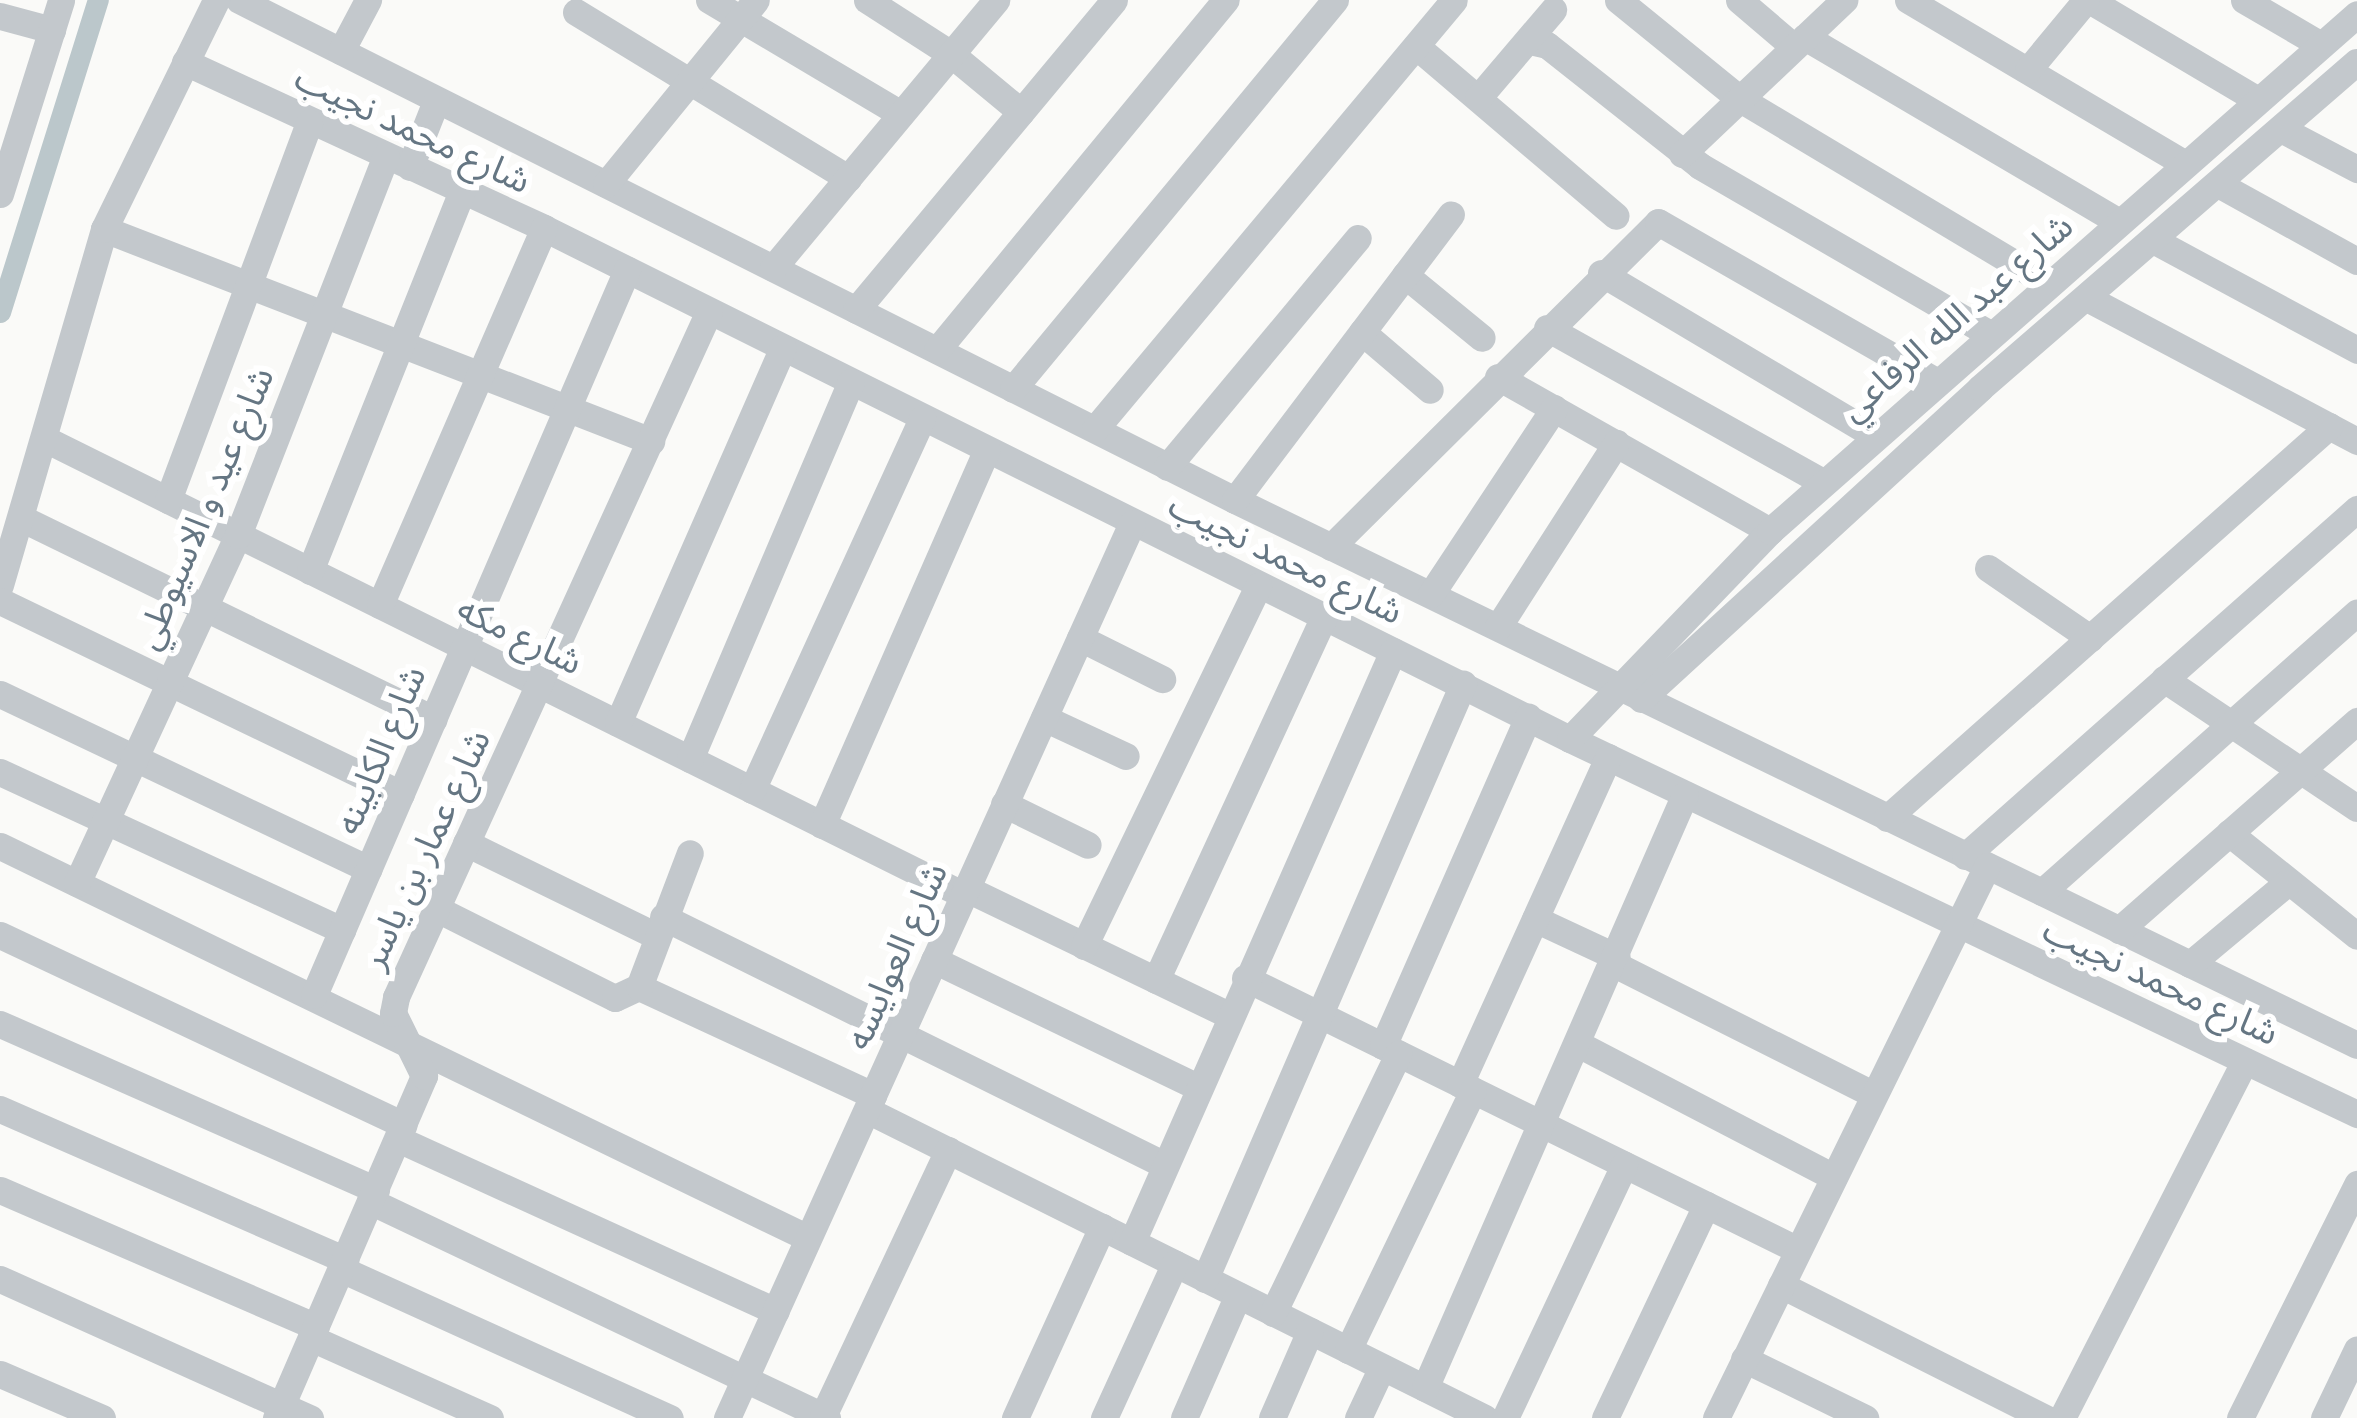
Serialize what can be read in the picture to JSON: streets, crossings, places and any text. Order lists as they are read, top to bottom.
{
  "streets": {
    "street": [
      "شارع محمد نجيب",
      "شارع عبد الله الرفاعي",
      "شارع عيد و الاسيوطي",
      "شارع مكه",
      "شارع الكابينه",
      "شارع عمار بن ياسر",
      "شارع العوايسه"
    ]
  },
  "crossings": [
    ["شارع محمد نجيب", "شارع عبد الله الرفاعي"],
    ["شارع محمد نجيب", "شارع عيد و الاسيوطي"],
    ["شارع محمد نجيب", "شارع الكابينه"],
    ["شارع محمد نجيب", "شارع عمار بن ياسر"],
    ["شارع محمد نجيب", "شارع العوايسه"],
    ["شارع عيد و الاسيوطي", "شارع مكه"],
    ["شارع مكه", "شارع الكابينه"],
    ["شارع مكه", "شارع عمار بن ياسر"],
    ["شارع مكه", "شارع العوايسه"]
  ]
}
